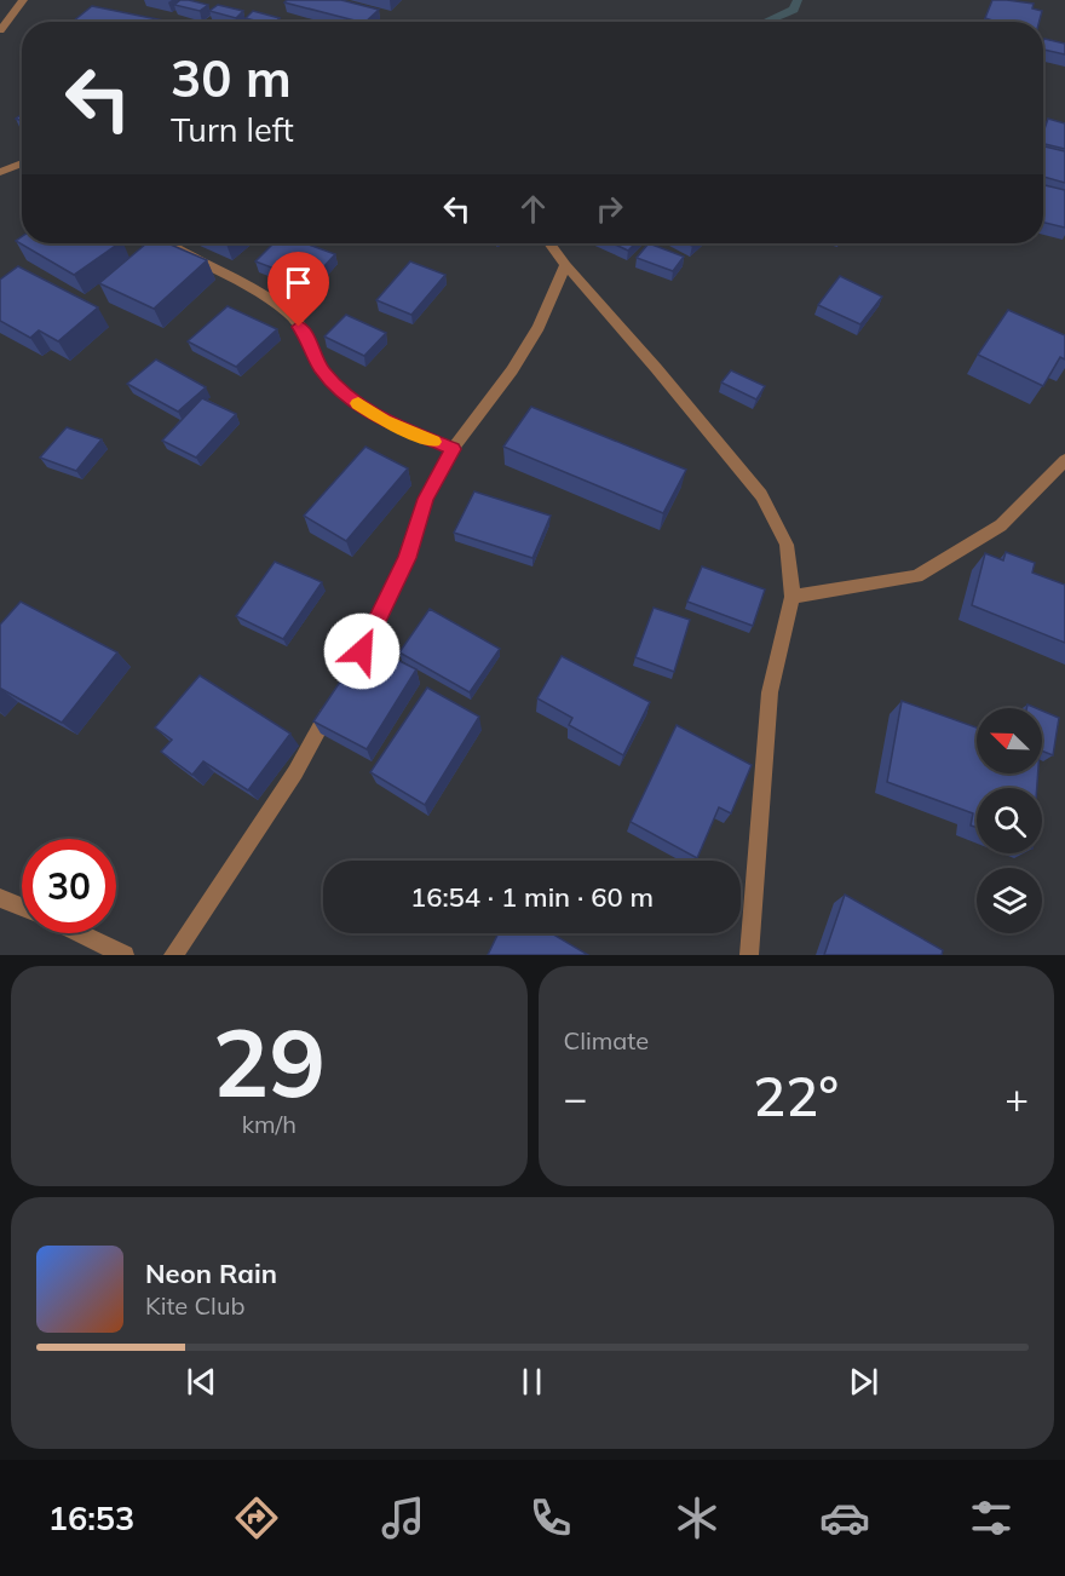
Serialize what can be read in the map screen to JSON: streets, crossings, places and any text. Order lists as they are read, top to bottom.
{
  "north": "top left",
  "page": {
    "turn": ["30 m", "Turn left"],
    "limit": "30",
    "trip": "16:54 · 1 min · 60 m",
    "tile": [
      ["29", "km/h"],
      "Climate"
    ],
    "heat": ["−", "22°", "+"],
    "song": ["Neon Rain", "Kite Club"],
    "tabs": "16:53"
  }
}
